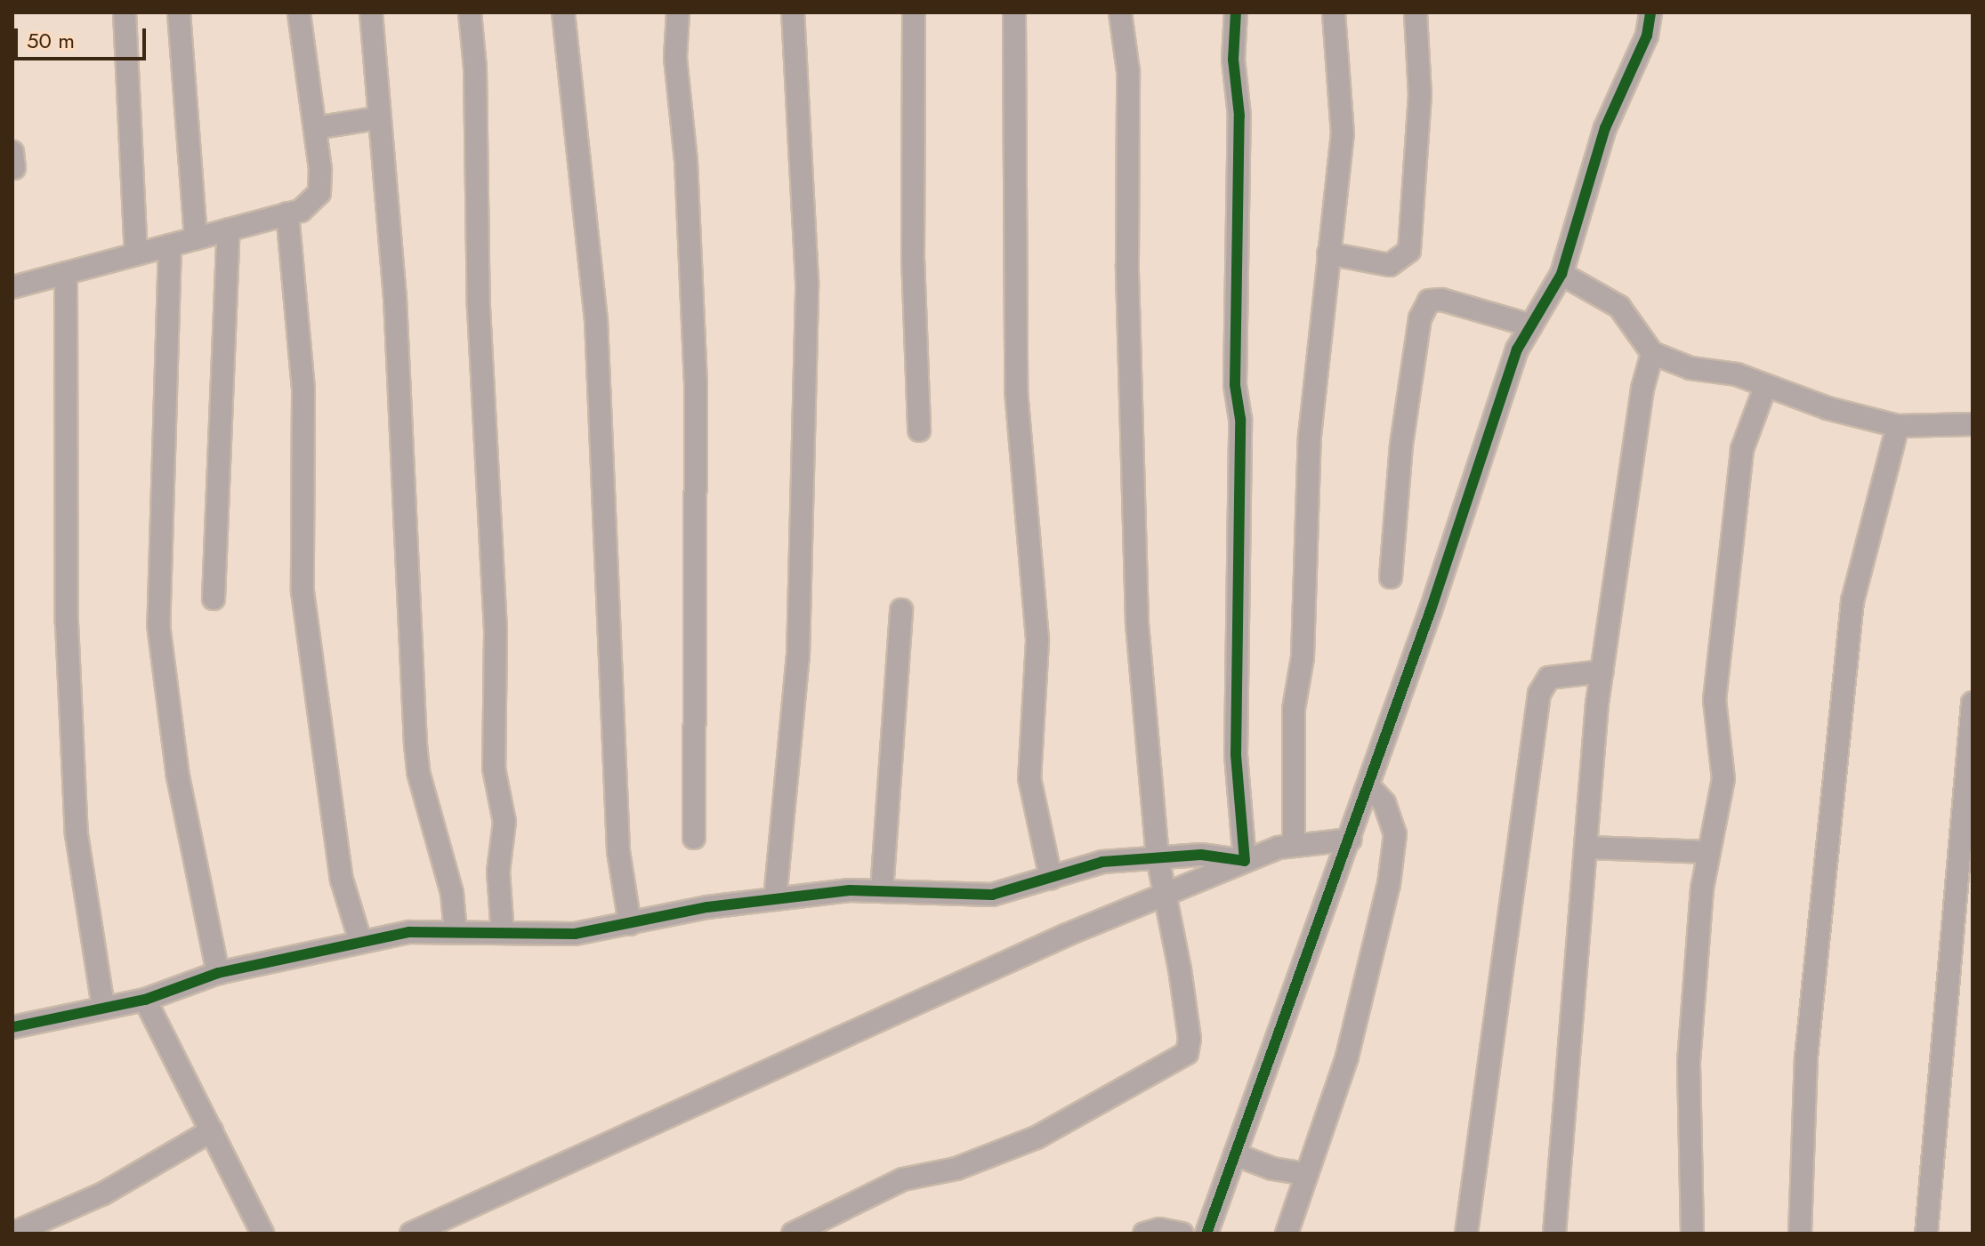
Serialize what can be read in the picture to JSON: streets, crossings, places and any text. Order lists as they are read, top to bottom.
{
  "scale_bar": "50 m"
}
